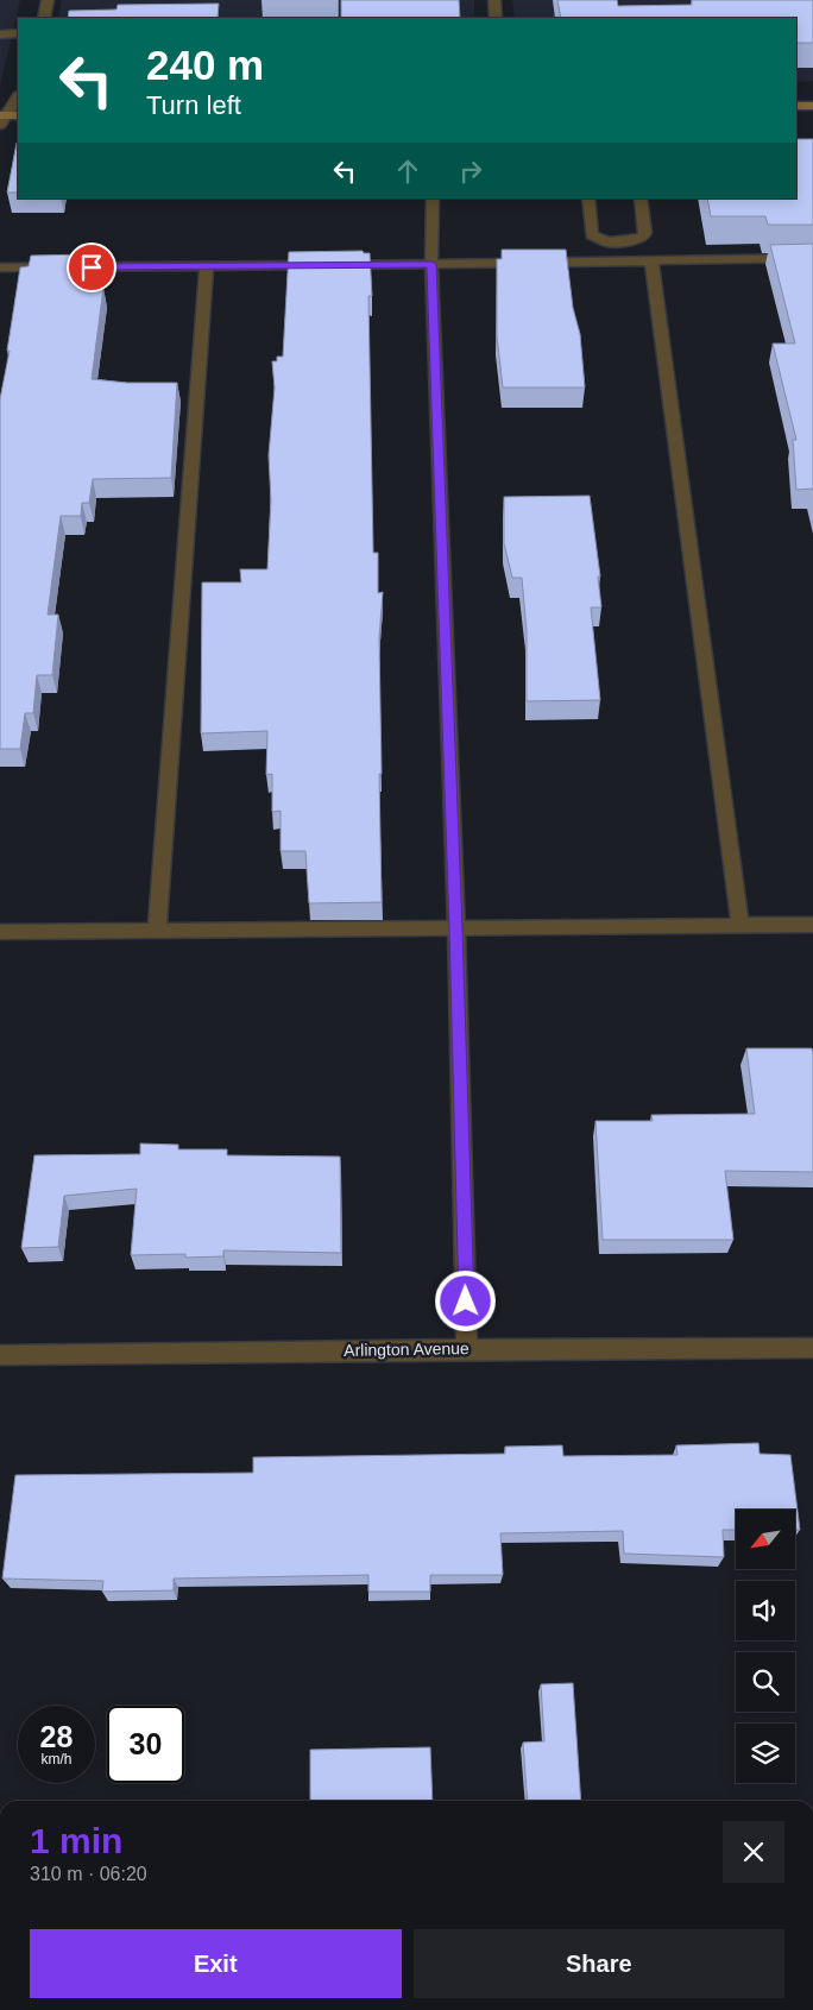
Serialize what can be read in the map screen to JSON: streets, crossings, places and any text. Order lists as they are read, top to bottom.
{
  "streets": {
    "street": ["Arlington Avenue"]
  },
  "north": "bottom left",
  "page": {
    "turn": ["240 m", "Turn left"],
    "speed": "28 km/h",
    "limit": "30",
    "heading": ["1 min", "310 m · 06:20"],
    "buttons": ["Exit", "Share"]
  }
}
